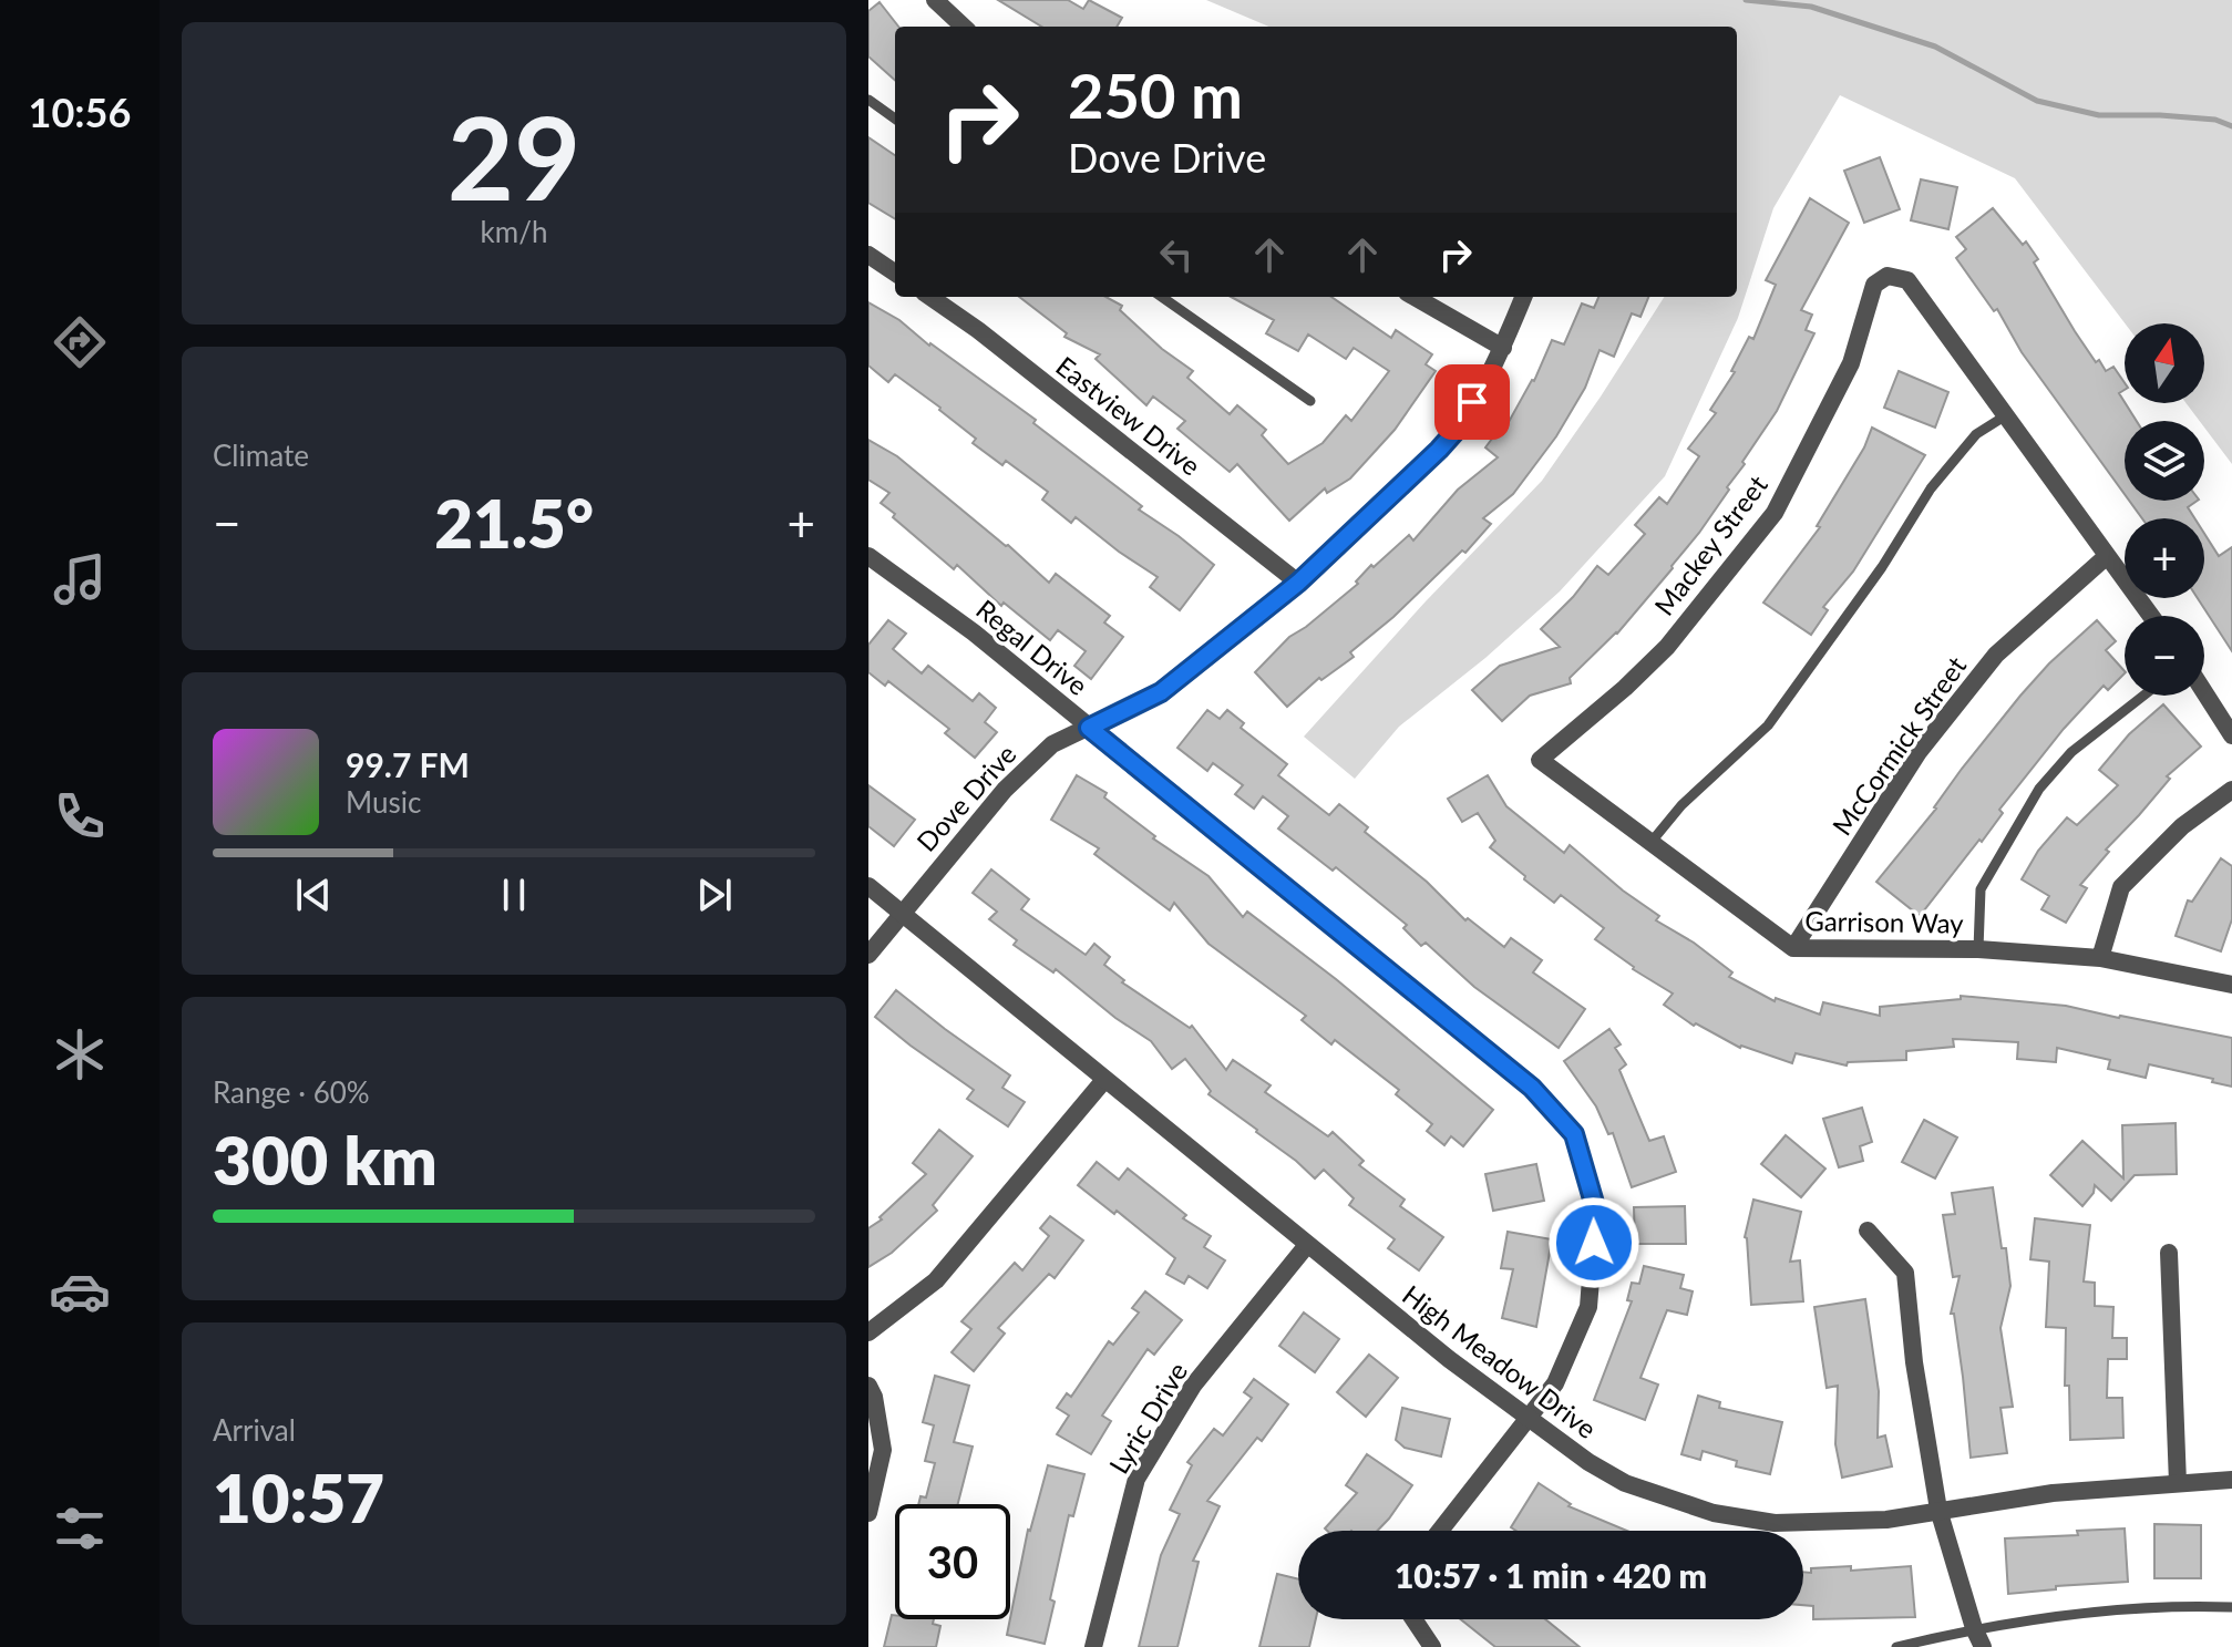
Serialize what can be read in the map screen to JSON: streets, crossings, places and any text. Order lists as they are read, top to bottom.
{
  "streets": {
    "street": [
      "Eastview Drive",
      "Mackey Street",
      "Regal Drive",
      "McCormick Street",
      "Dove Drive",
      "Garrison Way",
      "High Meadow Drive",
      "Lyric Drive"
    ]
  },
  "crossings": [
    ["Eastview Drive", "Dove Drive"],
    ["Mackey Street", "Garrison Way"],
    ["Regal Drive", "Dove Drive"],
    ["Regal Drive", "High Meadow Drive"],
    ["McCormick Street", "Garrison Way"],
    ["Dove Drive", "High Meadow Drive"],
    ["High Meadow Drive", "Lyric Drive"]
  ],
  "north": "top",
  "page": {
    "tabs": "10:56",
    "tile": [
      ["29", "km/h"],
      "Climate",
      ["Range · 60%", "300 km"],
      ["Arrival", "10:57"]
    ],
    "turn": ["250 m", "Dove Drive"],
    "map_buttons": ["+", "−"],
    "heat": ["−", "21.5°", "+"],
    "song": ["99.7 FM", "Music"],
    "limit": "30",
    "trip": "10:57 · 1 min · 420 m"
  }
}
